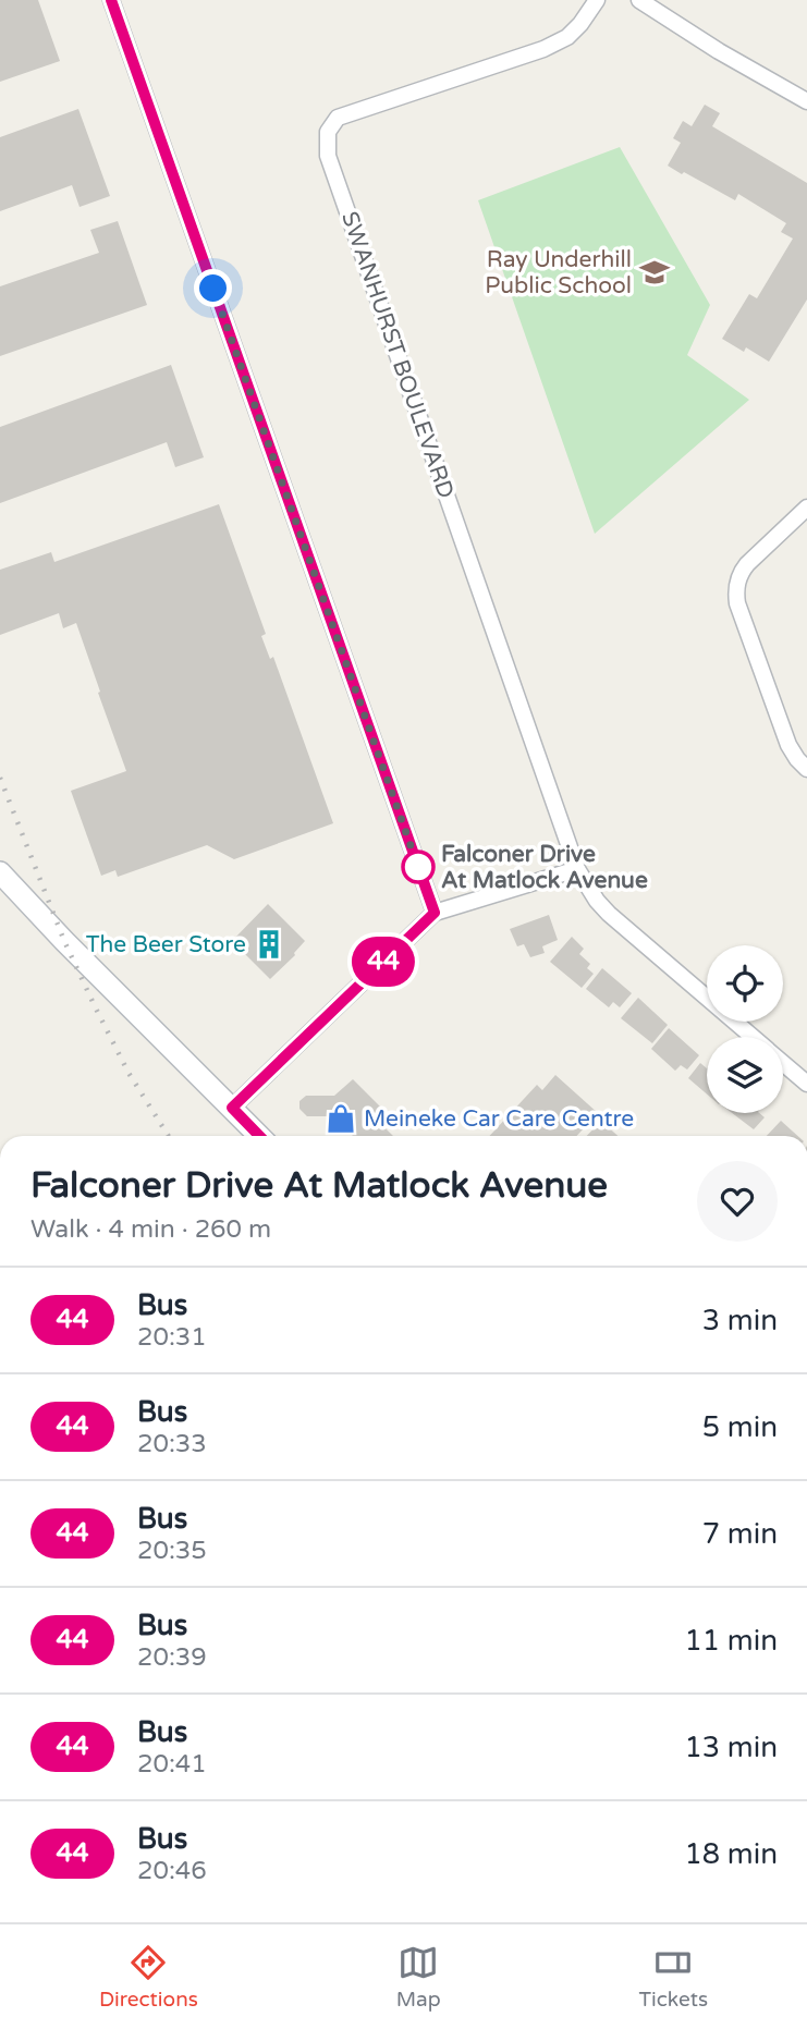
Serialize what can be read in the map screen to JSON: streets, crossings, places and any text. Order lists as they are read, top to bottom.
{
  "streets": {
    "street": ["SWANHURST BOULEVARD"]
  },
  "places": {
    "school or university": ["Ray Underhill Public School"],
    "other": ["Falconer Drive At Matlock Avenue"],
    "building": ["The Beer Store"],
    "shop": ["Meineke Car Care Centre"]
  },
  "lines": ["bus line 44"],
  "page": {
    "on_map": "44",
    "heading": ["Falconer Drive At Matlock Avenue", "Walk · 4 min · 260 m"],
    "list": [
      {
        "mark": "44",
        "name": "Bus",
        "note": "20:31",
        "value": "3 min"
      },
      {
        "mark": "44",
        "name": "Bus",
        "note": "20:33",
        "value": "5 min"
      },
      {
        "mark": "44",
        "name": "Bus",
        "note": "20:35",
        "value": "7 min"
      },
      {
        "mark": "44",
        "name": "Bus",
        "note": "20:39",
        "value": "11 min"
      },
      {
        "mark": "44",
        "name": "Bus",
        "note": "20:41",
        "value": "13 min"
      },
      {
        "mark": "44",
        "name": "Bus",
        "note": "20:46",
        "value": "18 min"
      }
    ],
    "tabs": ["Directions", "Map", "Tickets"]
  }
}
